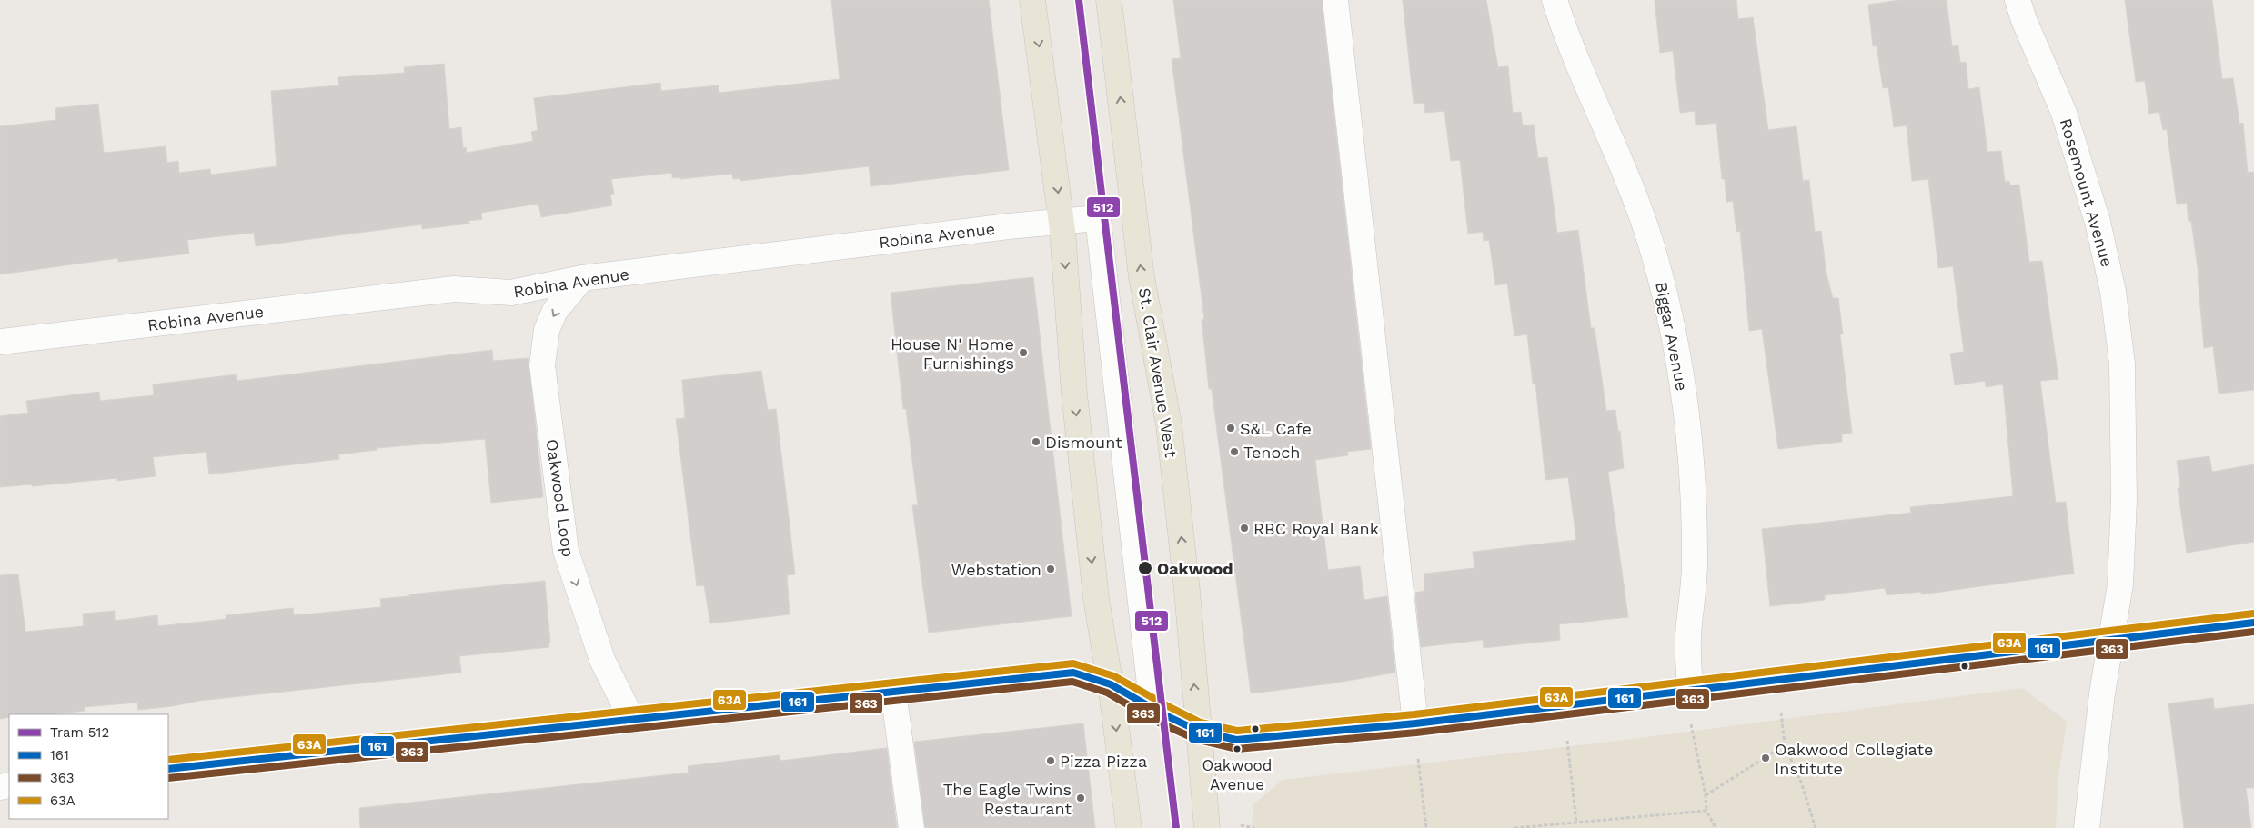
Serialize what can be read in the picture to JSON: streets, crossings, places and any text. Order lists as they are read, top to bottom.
{
  "streets": {
    "main road": ["St. Clair Avenue West"],
    "street": [
      "Rosemount Avenue",
      "Robina Avenue",
      "Biggar Avenue",
      "Oakwood Loop"
    ]
  },
  "crossings": [
    ["Robina Avenue", "Oakwood Loop"]
  ],
  "one_way": ["Oakwood Loop"],
  "places": [
    "House N' Home Furnishings",
    "S&L Cafe",
    "Dismount",
    "Tenoch",
    "RBC Royal Bank",
    "Oakwood",
    "Webstation",
    "Oakwood Avenue",
    "Oakwood Collegiate Institute",
    "Pizza Pizza",
    "The Eagle Twins Restaurant"
  ],
  "lines": [
    "tram line 512",
    "transit line 63A",
    "transit line 161",
    "transit line 363"
  ],
  "legend": [
    "Tram 512",
    "161",
    "363",
    "63A"
  ]
}
